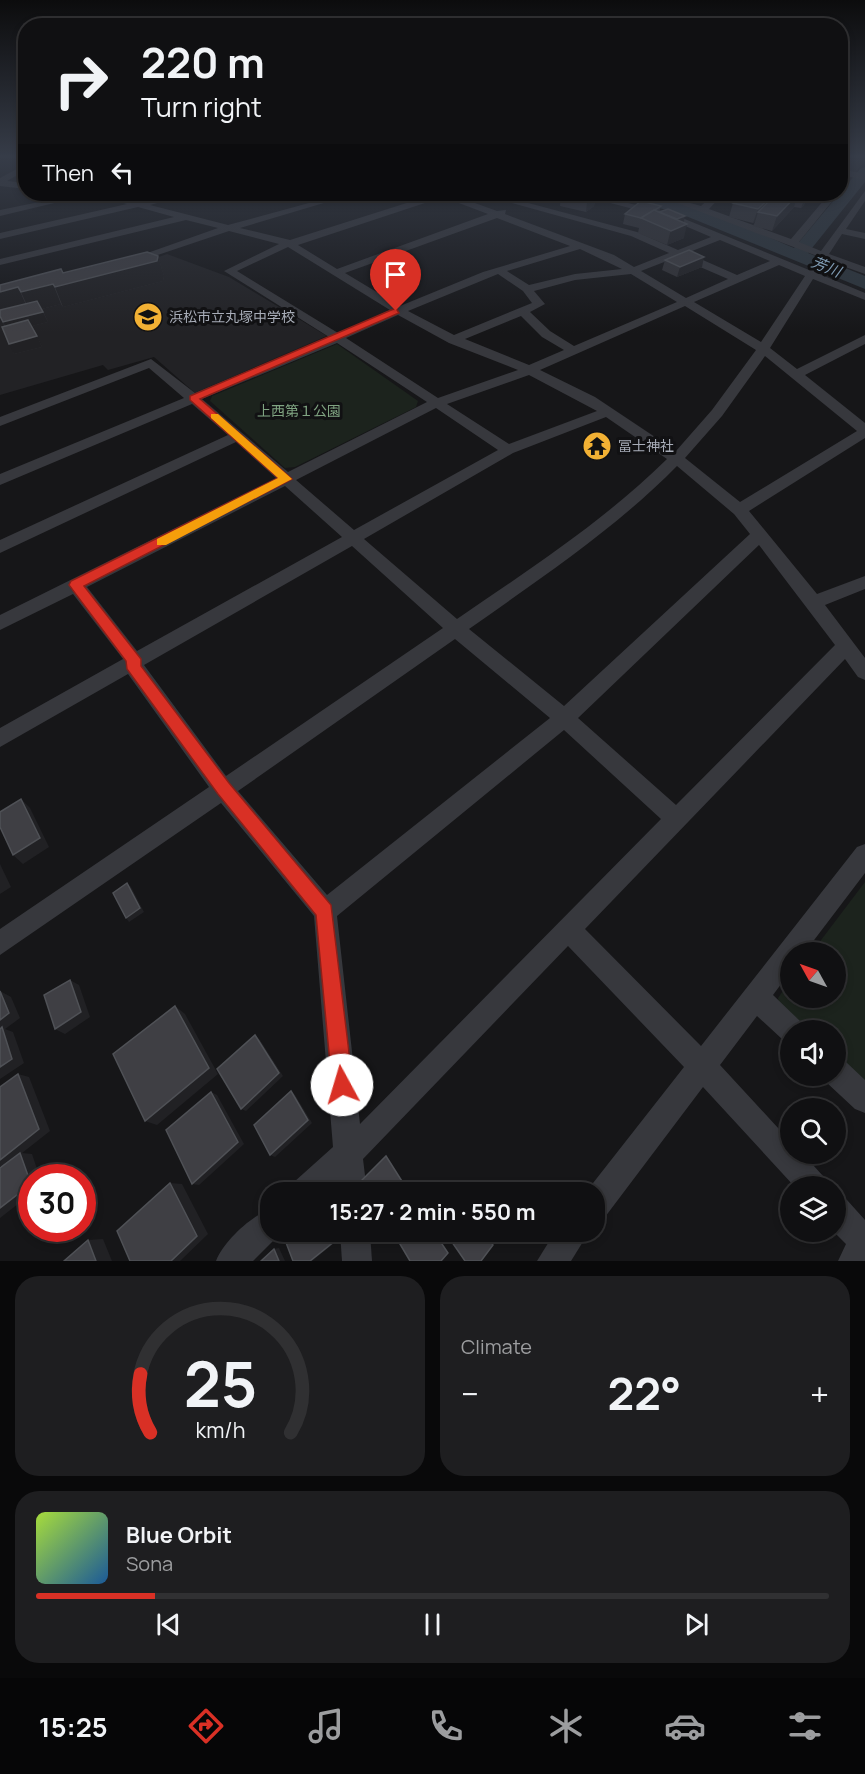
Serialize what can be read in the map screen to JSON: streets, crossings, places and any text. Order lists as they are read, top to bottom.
{
  "water": ["芳川"],
  "parks": ["上西第１公園"],
  "places": {
    "school or university": ["浜松市立丸塚中学校"],
    "temple": ["冨士神社"]
  },
  "north": "top left",
  "page": {
    "turn": ["220 m", "Turn right"],
    "then": "Then",
    "limit": "30",
    "trip": "15:27 · 2 min · 550 m",
    "tile": "Climate",
    "heat": ["−", "22°", "+"],
    "song": ["Blue Orbit", "Sona"],
    "tabs": "15:25",
    "gauge": ["25", "km/h"]
  }
}
